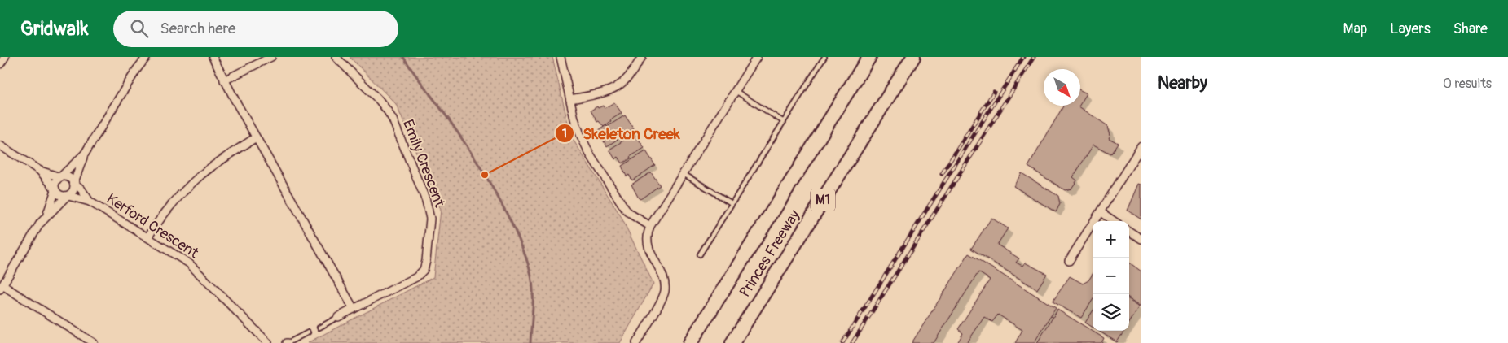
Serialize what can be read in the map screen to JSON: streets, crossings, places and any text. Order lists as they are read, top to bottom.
{
  "streets": {
    "highway": ["M1", "Princes Freeway"],
    "street": ["Emily Crescent", "Kerford Crescent"]
  },
  "places": ["Skeleton Creek"],
  "north": "bottom right",
  "page": {
    "header": "Gridwalk",
    "search": "Search here",
    "nav": ["Map", "Layers", "Share"],
    "heading": ["Nearby", "0 results"],
    "map_buttons": ["+", "−"]
  }
}
